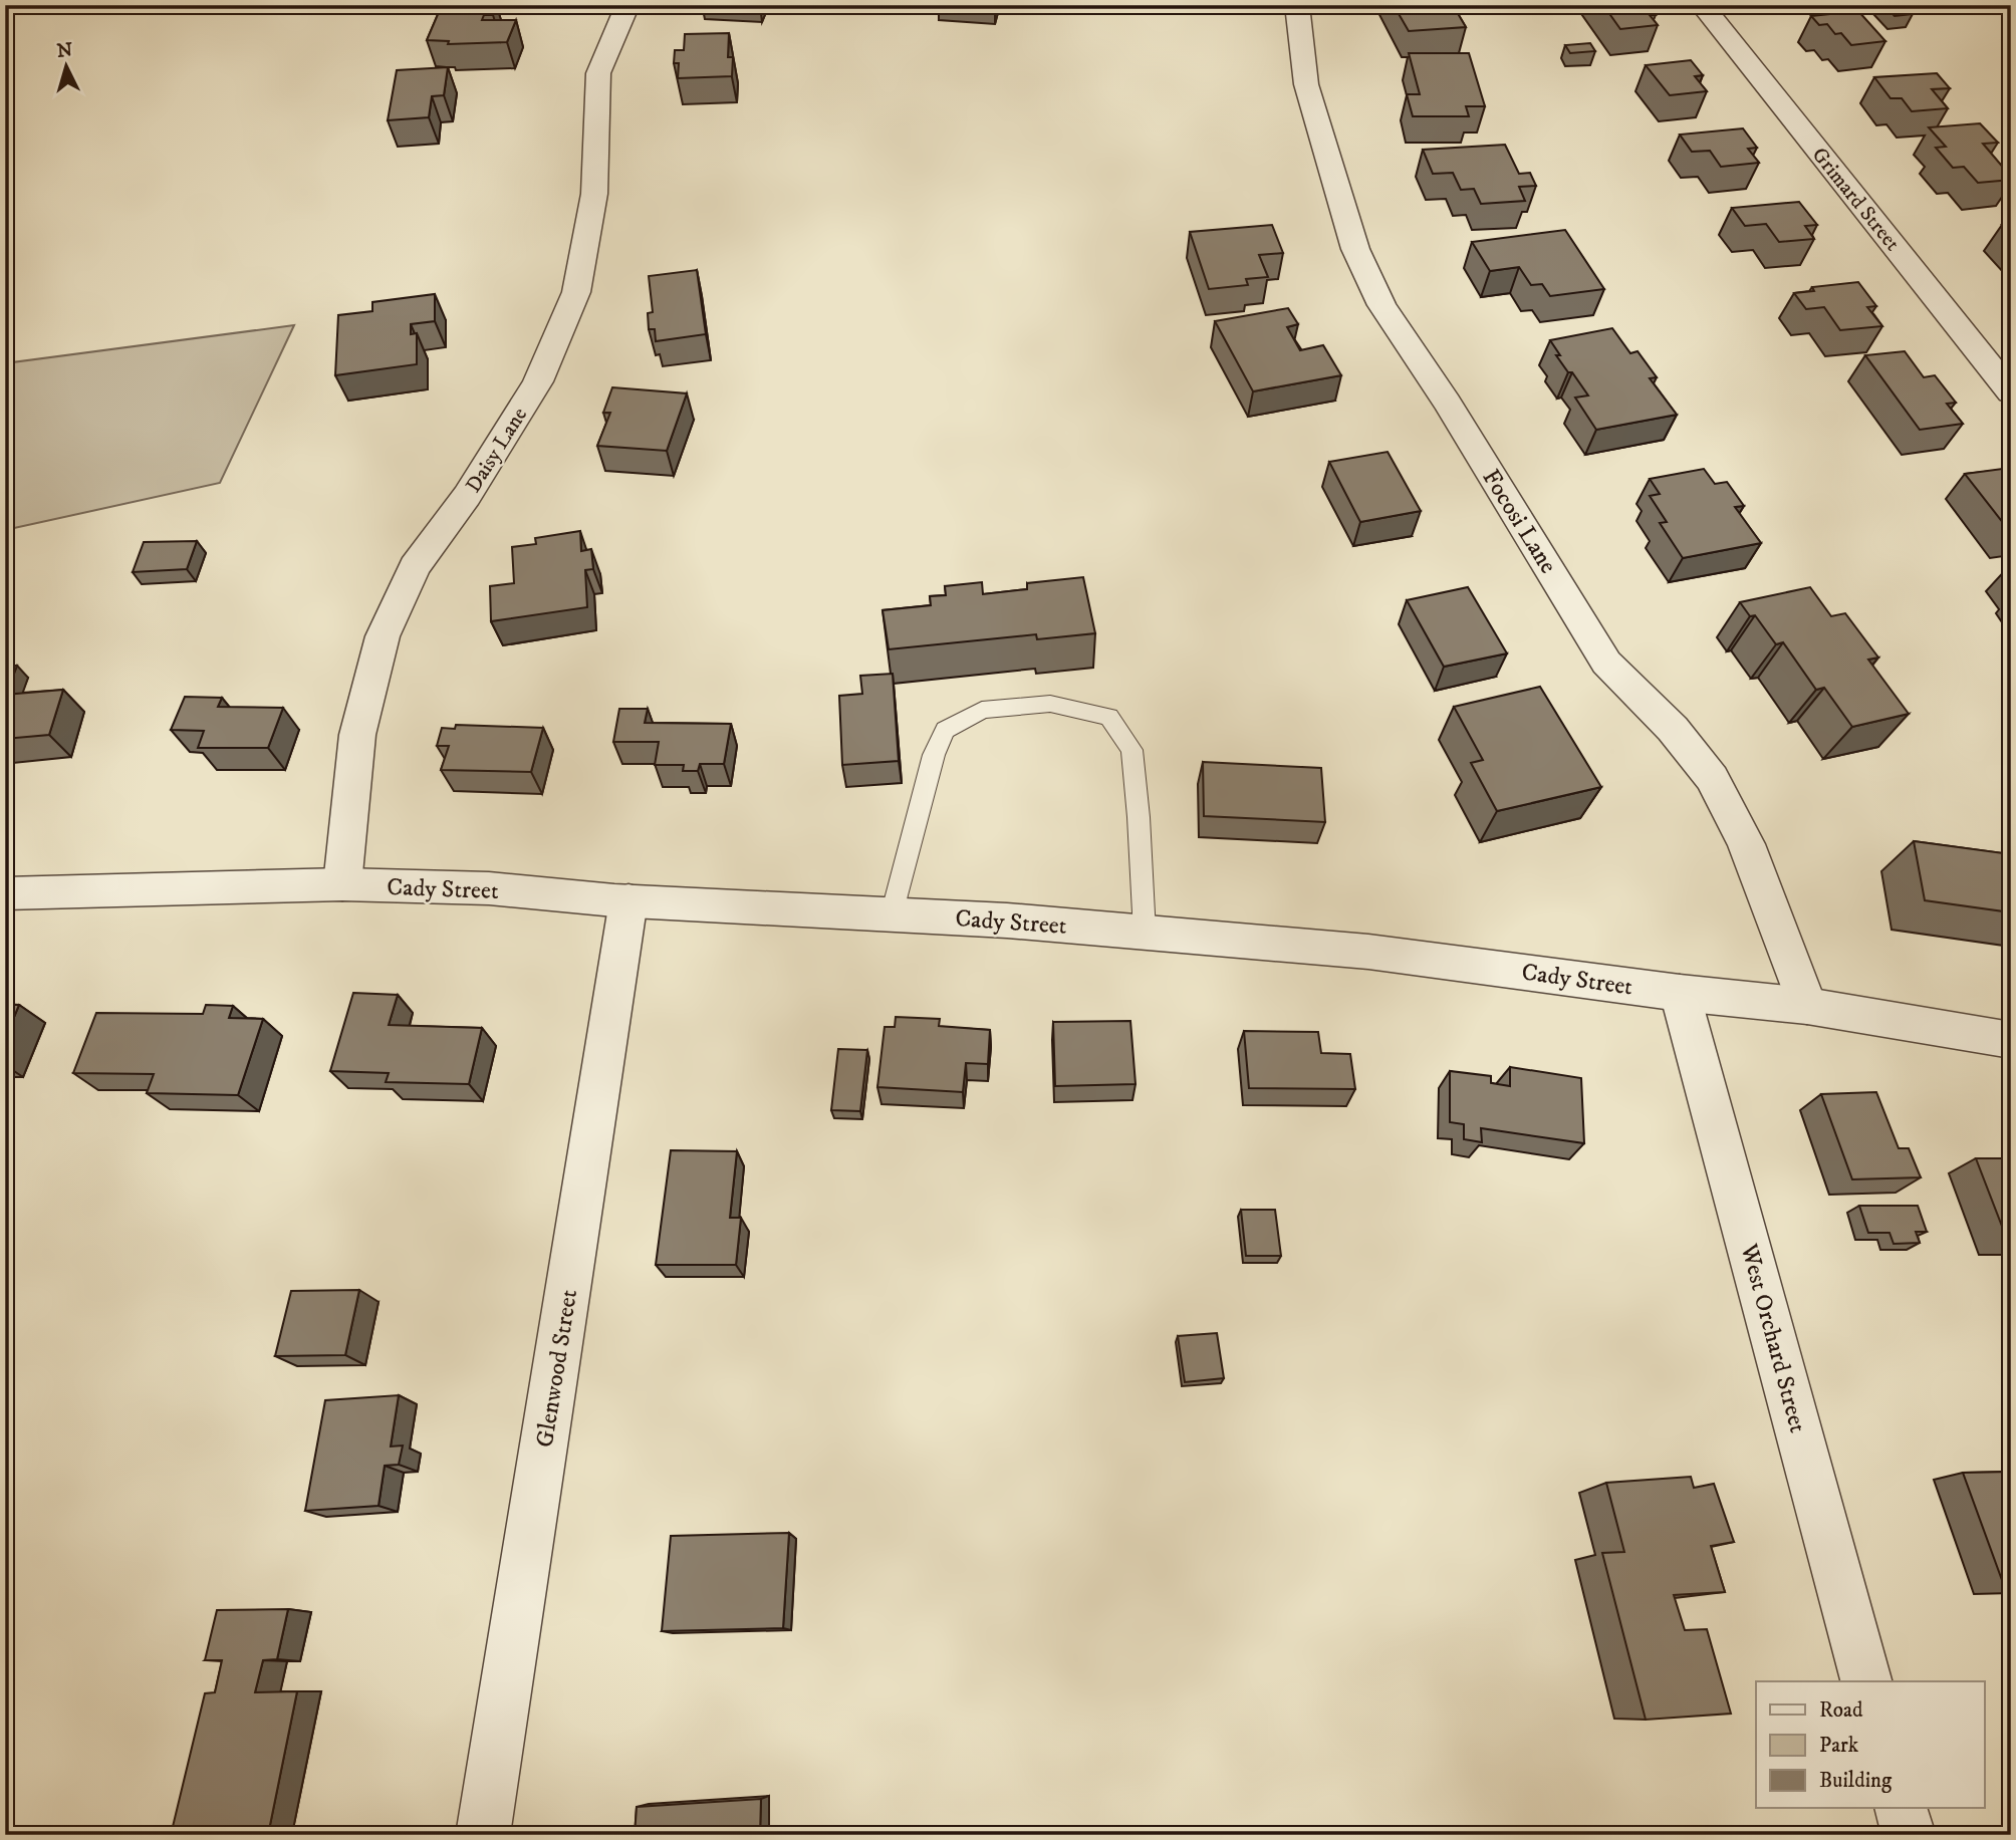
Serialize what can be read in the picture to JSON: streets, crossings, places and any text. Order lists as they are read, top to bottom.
{
  "streets": {
    "street": [
      "Grimard Street",
      "Daisy Lane",
      "Focosi Lane",
      "Cady Street",
      "West Orchard Street",
      "Glenwood Street"
    ]
  },
  "crossings": [
    ["Daisy Lane", "Cady Street"],
    ["Focosi Lane", "Cady Street"],
    ["Cady Street", "West Orchard Street"],
    ["Cady Street", "Glenwood Street"]
  ],
  "legend": ["Road", "Park", "Building"],
  "north": "top"
}
